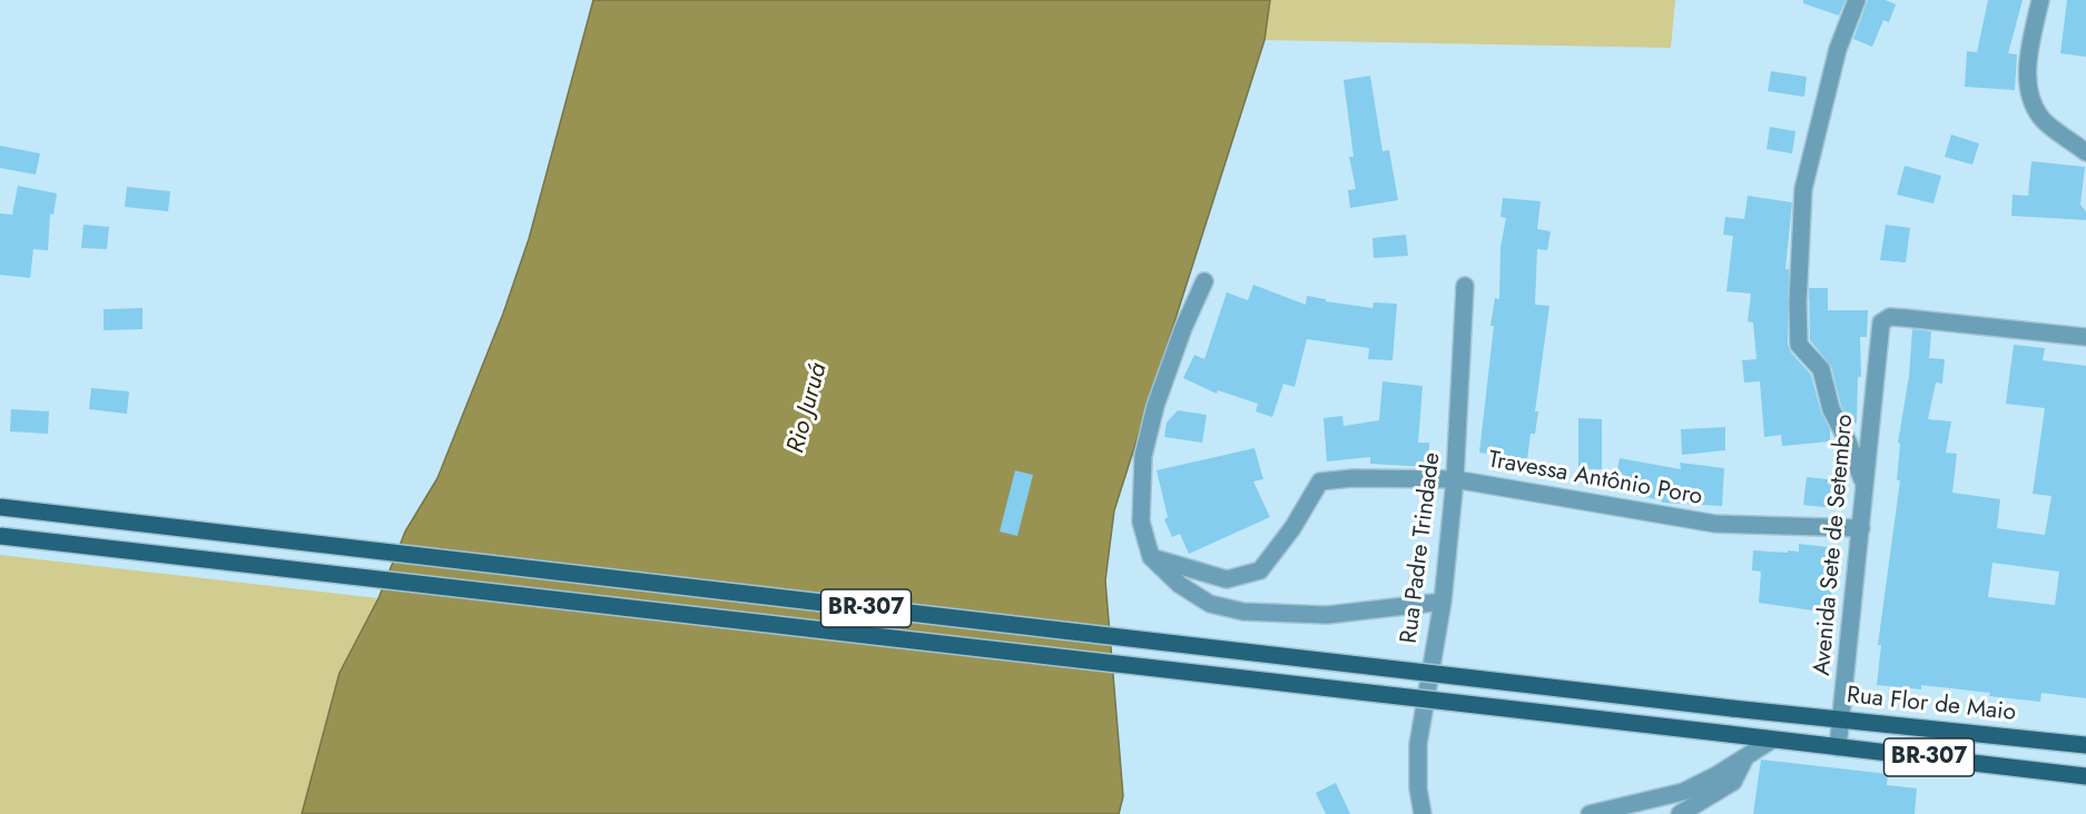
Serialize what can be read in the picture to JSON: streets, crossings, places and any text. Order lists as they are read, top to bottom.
{
  "streets": {
    "main road": ["BR-307", "Rua Flor de Maio"],
    "street": ["Travessa Antônio Poro", "Avenida Sete de Setembro", "Rua Padre Trindade"]
  },
  "crossings": [
    ["Travessa Antônio Poro", "Avenida Sete de Setembro"],
    ["Travessa Antônio Poro", "Rua Padre Trindade"],
    ["Avenida Sete de Setembro", "BR-307"],
    ["Avenida Sete de Setembro", "Rua Flor de Maio"]
  ],
  "water": ["Rio Juruá"]
}
